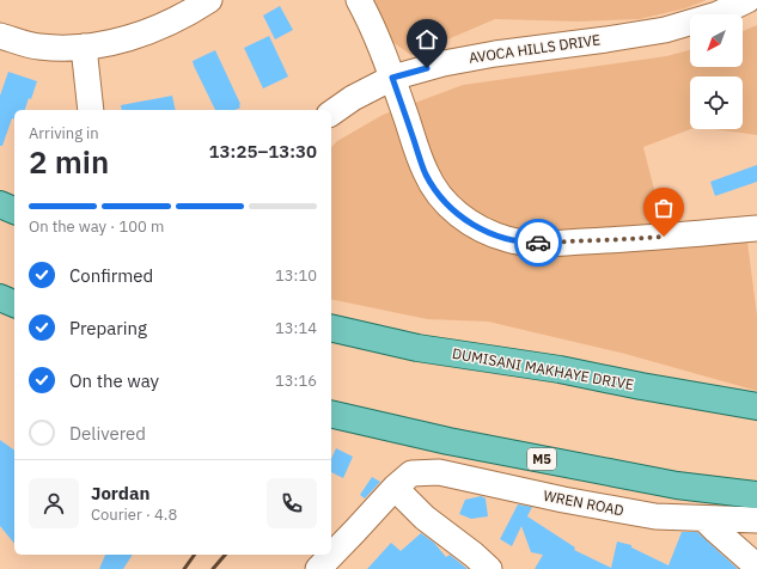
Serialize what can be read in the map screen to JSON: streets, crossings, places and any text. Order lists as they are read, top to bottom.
{
  "streets": {
    "main road": ["DUMISANI MAKHAYE DRIVE", "M5"],
    "street": ["AVOCA HILLS DRIVE", "WREN ROAD"]
  },
  "north": "bottom left",
  "page": {
    "heading": ["2 min", "Arriving in", "13:25–13:30"],
    "panel": ["Jordan", "Courier · 4.8"],
    "bar": "On the way · 100 m",
    "list": [
      ["Confirmed", "13:10"],
      ["Preparing", "13:14"],
      ["On the way", "13:16"],
      "Delivered"
    ]
  }
}
